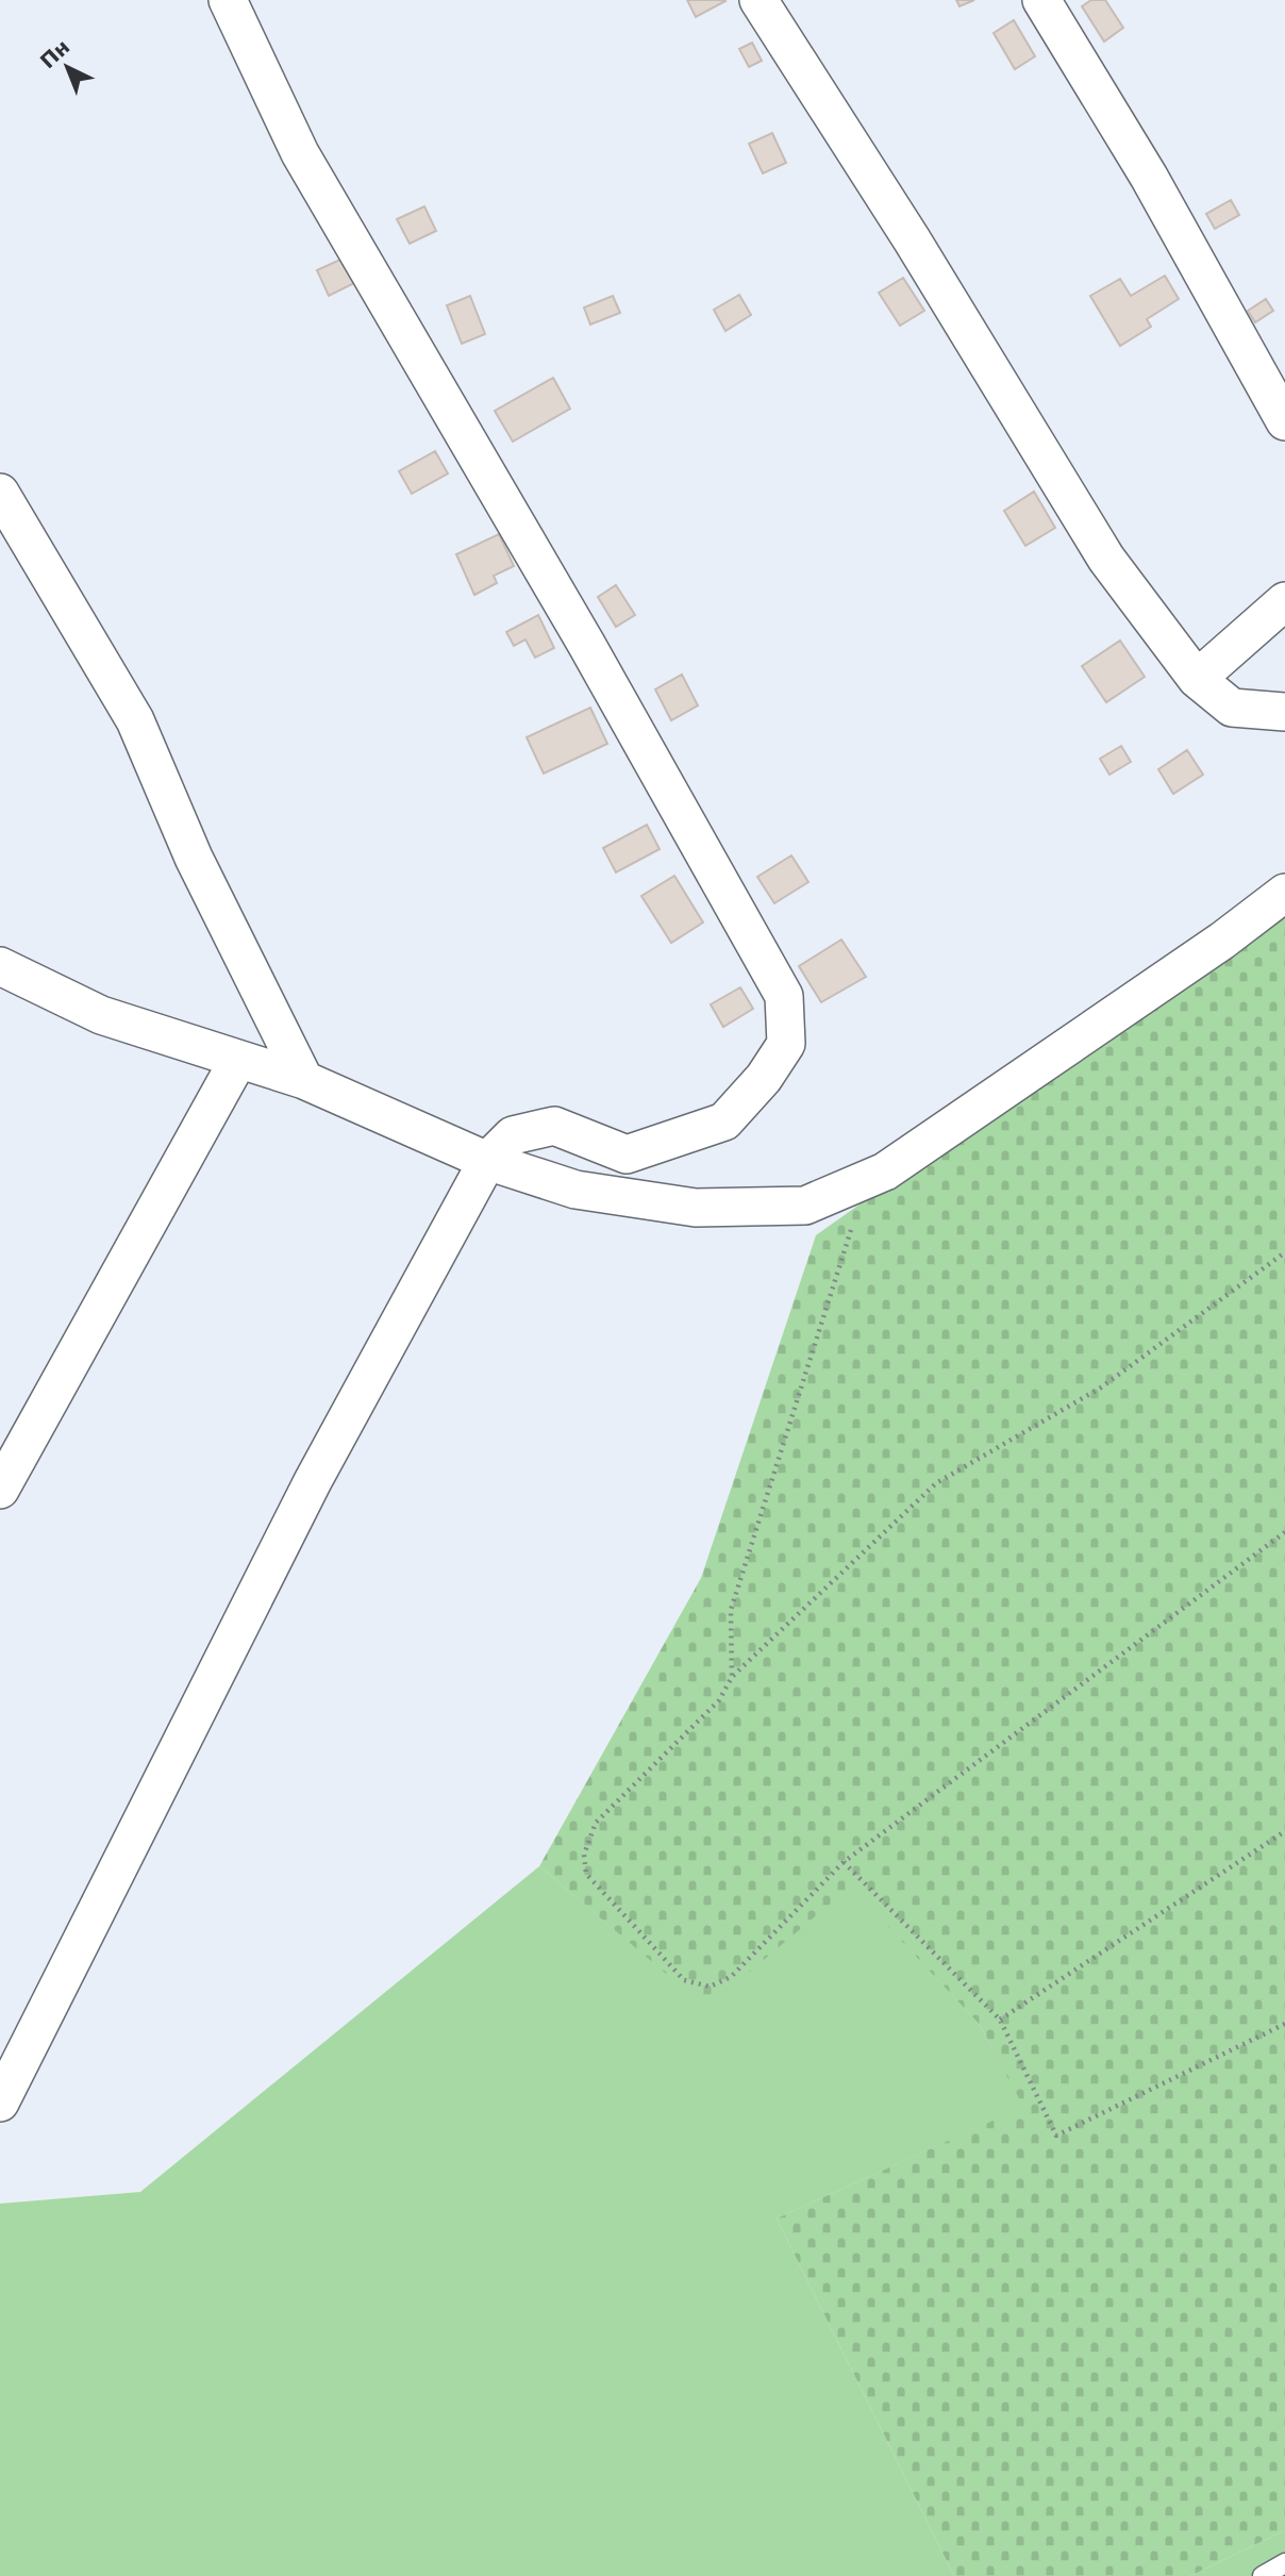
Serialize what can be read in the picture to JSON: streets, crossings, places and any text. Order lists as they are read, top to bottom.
{
  "north": "top left"
}
